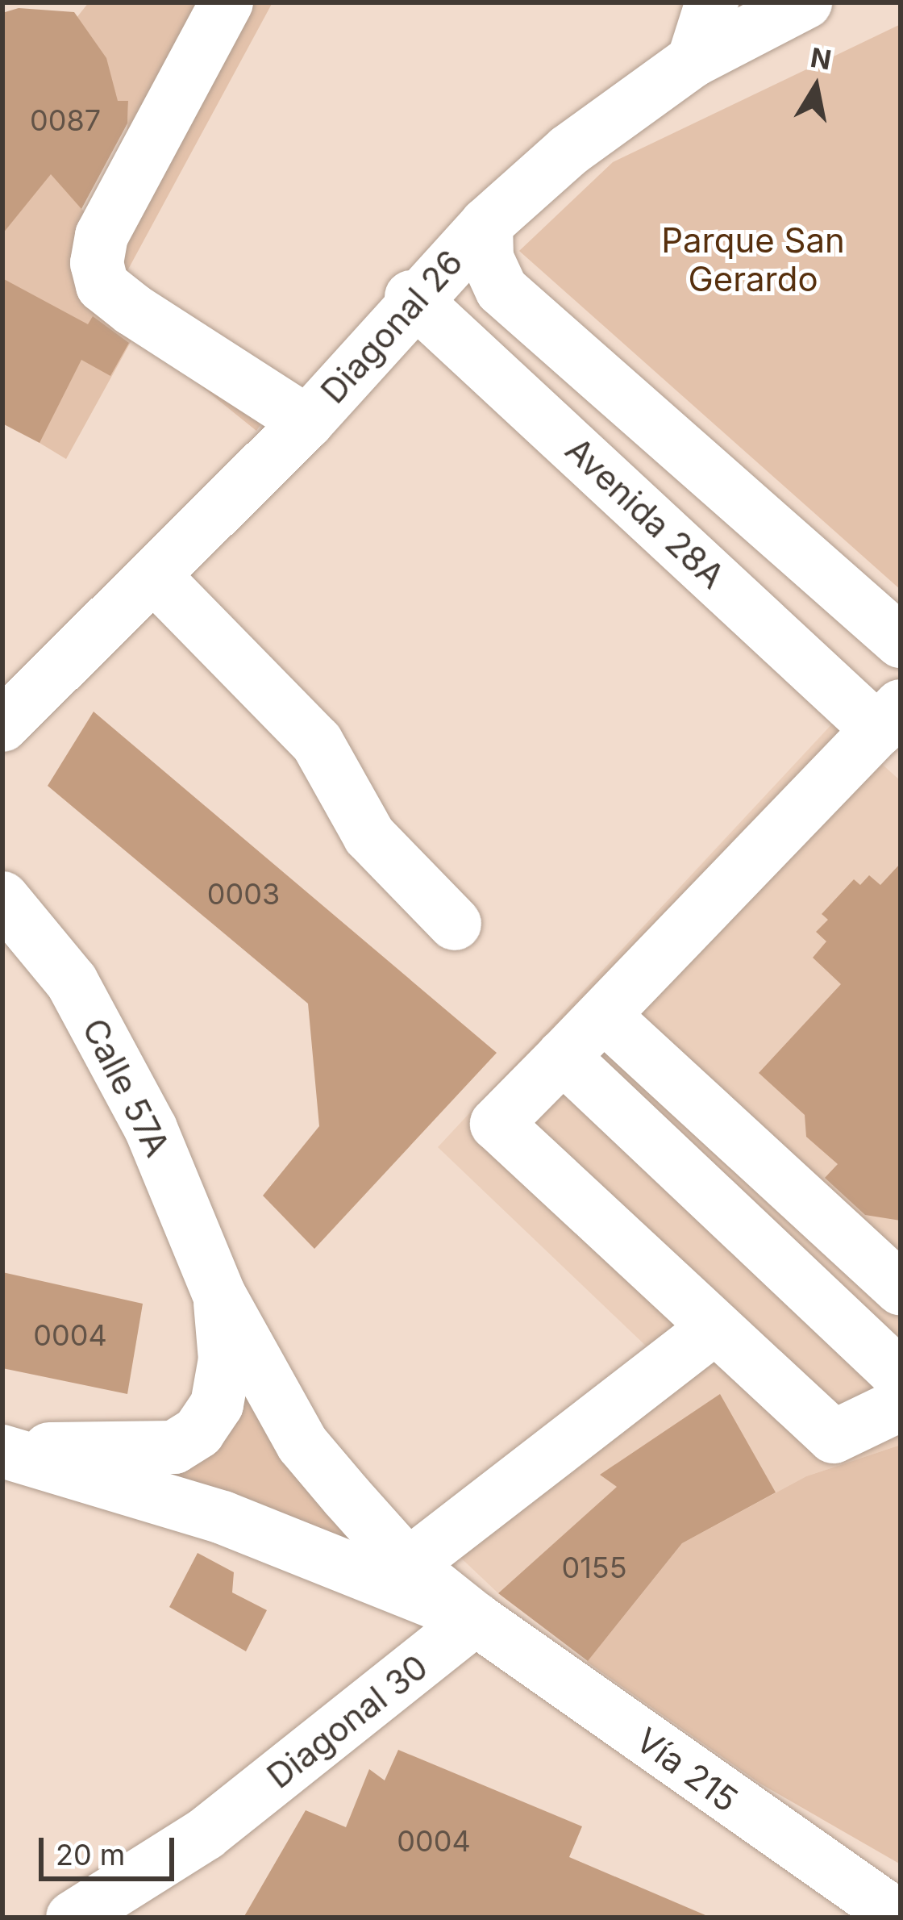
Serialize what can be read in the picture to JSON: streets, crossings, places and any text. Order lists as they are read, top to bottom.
{
  "streets": {
    "street": [
      "Diagonal 26",
      "Avenida 28A",
      "Calle 57A",
      "Diagonal 30",
      "Vía 215"
    ]
  },
  "crossings": [
    ["Diagonal 26", "Avenida 28A"],
    ["Calle 57A", "Vía 215"],
    ["Diagonal 30", "Vía 215"]
  ],
  "parks": ["Parque San Gerardo"],
  "house_numbers": [
    "0087",
    "0003",
    "0004",
    "0155",
    "0004"
  ],
  "scale_bar": "20 m",
  "north": "top"
}
